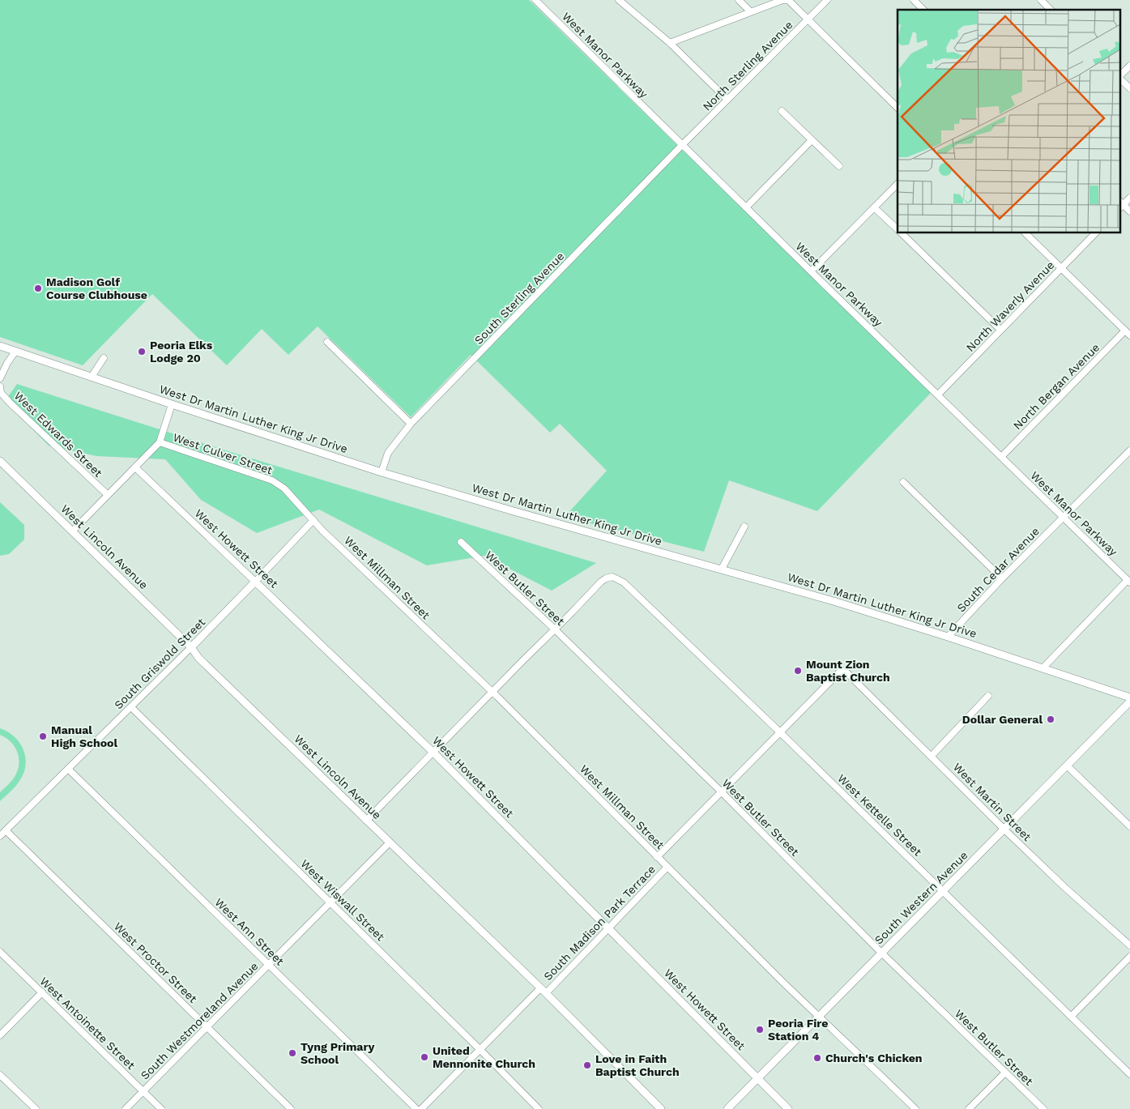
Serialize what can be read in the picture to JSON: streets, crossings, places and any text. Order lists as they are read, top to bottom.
{
  "streets": {
    "main road": [
      "West Dr Martin Luther King Jr Drive",
      "West Lincoln Avenue",
      "West Howett Street",
      "South Griswold Street",
      "South Western Avenue"
    ],
    "street": [
      "West Manor Parkway",
      "North Sterling Avenue",
      "South Sterling Avenue",
      "North Waverly Avenue",
      "North Bergan Avenue",
      "West Edwards Street",
      "West Culver Street",
      "South Cedar Avenue",
      "West Millman Street",
      "West Butler Street",
      "West Martin Street",
      "West Kettelle Street",
      "West Wiswall Street",
      "South Madison Park Terrace",
      "West Ann Street",
      "West Proctor Street",
      "South Westmoreland Avenue",
      "West Antoinette Street"
    ]
  },
  "crossings": [
    ["West Manor Parkway", "North Sterling Avenue"],
    ["West Manor Parkway", "South Sterling Avenue"],
    ["West Manor Parkway", "North Waverly Avenue"],
    ["West Manor Parkway", "North Bergan Avenue"],
    ["West Manor Parkway", "South Cedar Avenue"],
    ["North Sterling Avenue", "South Sterling Avenue"],
    ["South Sterling Avenue", "West Dr Martin Luther King Jr Drive"],
    ["West Dr Martin Luther King Jr Drive", "South Cedar Avenue"],
    ["West Culver Street", "West Millman Street"],
    ["West Culver Street", "South Griswold Street"],
    ["West Lincoln Avenue", "South Griswold Street"],
    ["West Lincoln Avenue", "South Madison Park Terrace"],
    ["West Lincoln Avenue", "South Westmoreland Avenue"],
    ["West Howett Street", "South Griswold Street"],
    ["West Howett Street", "South Western Avenue"],
    ["West Howett Street", "South Madison Park Terrace"],
    ["West Millman Street", "South Griswold Street"],
    ["West Millman Street", "South Western Avenue"],
    ["West Millman Street", "South Madison Park Terrace"],
    ["West Butler Street", "West Kettelle Street"],
    ["West Butler Street", "South Western Avenue"],
    ["West Butler Street", "South Madison Park Terrace"],
    ["South Griswold Street", "West Wiswall Street"],
    ["South Griswold Street", "West Ann Street"],
    ["South Griswold Street", "West Proctor Street"],
    ["West Martin Street", "South Western Avenue"],
    ["West Martin Street", "South Madison Park Terrace"],
    ["West Kettelle Street", "South Western Avenue"],
    ["West Kettelle Street", "South Madison Park Terrace"],
    ["West Wiswall Street", "South Madison Park Terrace"],
    ["West Wiswall Street", "South Westmoreland Avenue"],
    ["West Ann Street", "South Westmoreland Avenue"],
    ["West Proctor Street", "South Westmoreland Avenue"],
    ["South Westmoreland Avenue", "West Antoinette Street"]
  ],
  "places": [
    "Madison Golf Course Clubhouse",
    "Peoria Elks Lodge 20",
    "Mount Zion Baptist Church",
    "Dollar General",
    "Manual High School",
    "Peoria Fire Station 4",
    "Tyng Primary School",
    "United Mennonite Church",
    "Church's Chicken",
    "Love in Faith Baptist Church"
  ]
}
